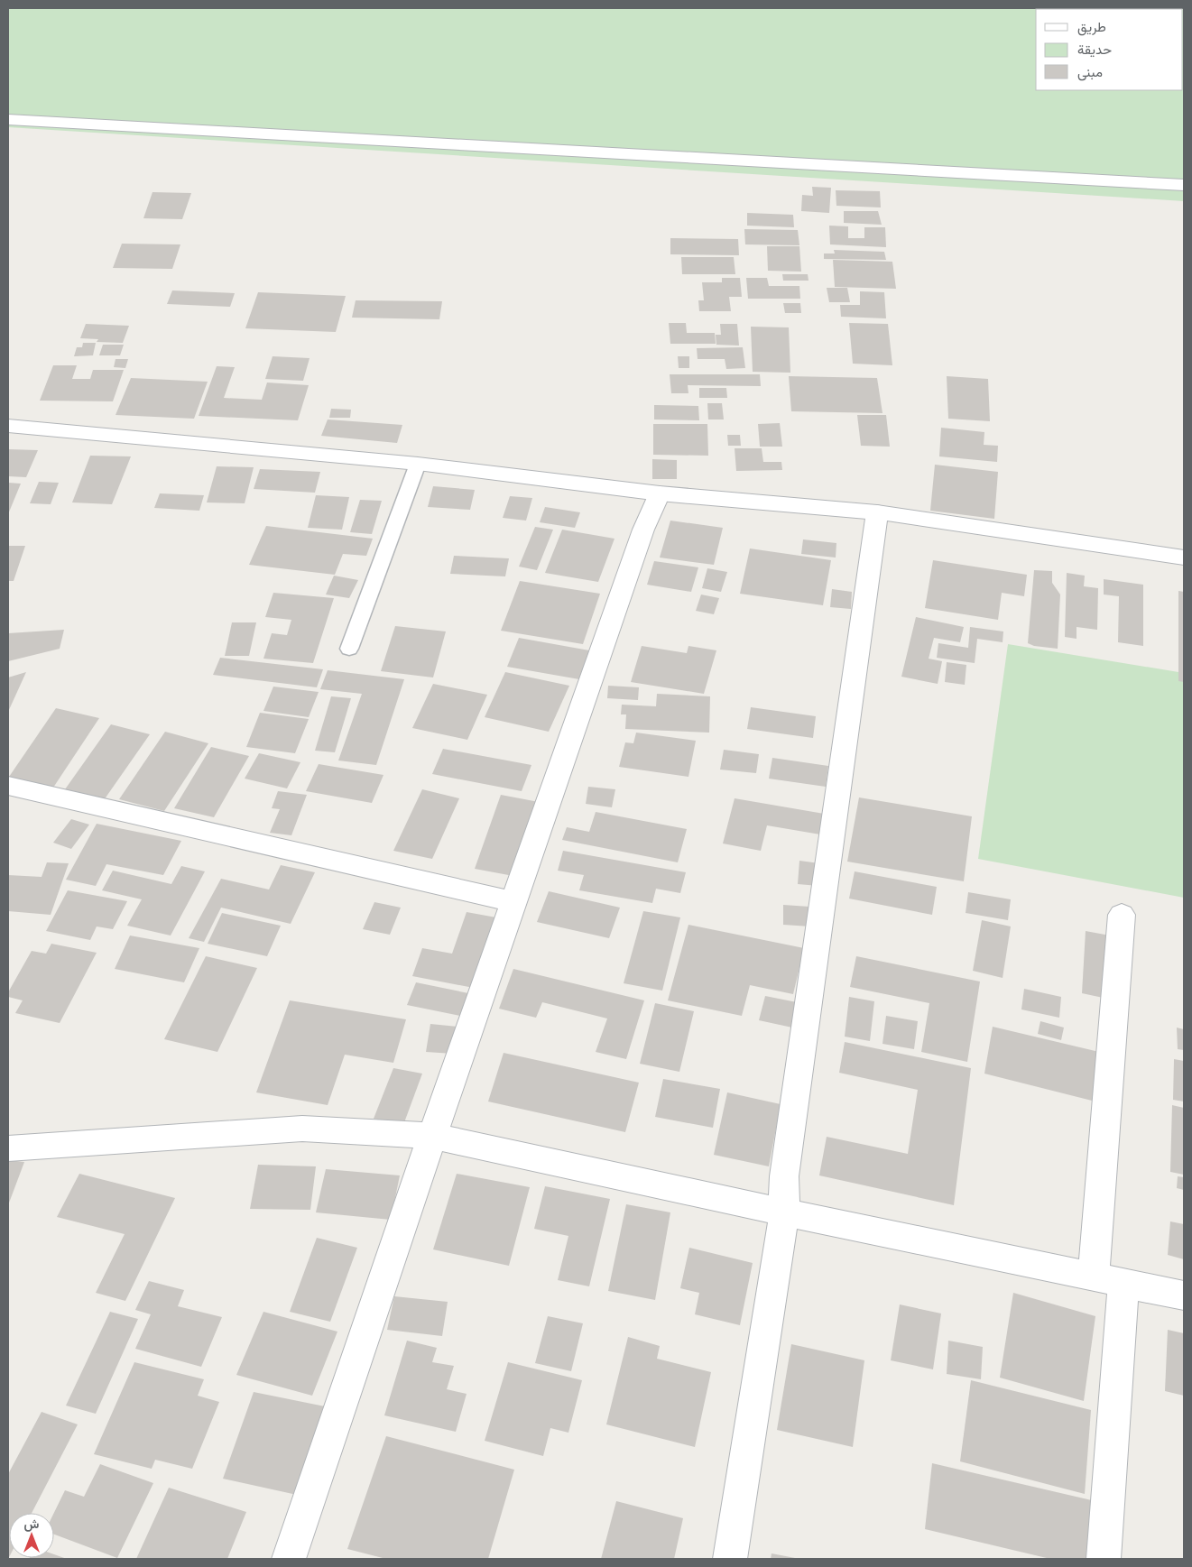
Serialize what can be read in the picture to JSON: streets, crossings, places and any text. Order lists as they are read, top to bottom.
{
  "legend": ["طريق", "حديقة", "مبنى"],
  "north": "top"
}
